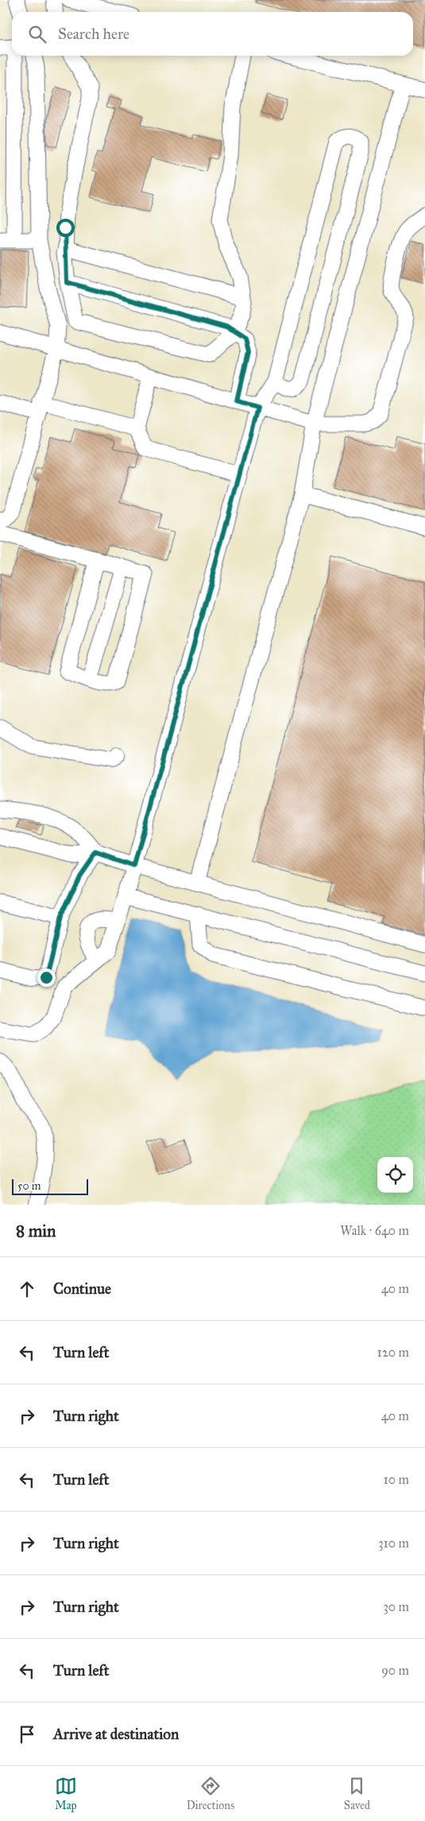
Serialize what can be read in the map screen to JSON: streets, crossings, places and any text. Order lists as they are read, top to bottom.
{
  "scale_bar": "50 m",
  "page": {
    "search": "Search here",
    "scale": "50 m",
    "heading": ["8 min", "Walk · 640 m"],
    "list": [
      ["Continue", "40 m"],
      ["Turn left", "120 m"],
      ["Turn right", "40 m"],
      ["Turn left", "10 m"],
      ["Turn right", "310 m"],
      ["Turn right", "30 m"],
      ["Turn left", "90 m"],
      "Arrive at destination"
    ],
    "nav": ["Map", "Directions", "Saved"]
  }
}
